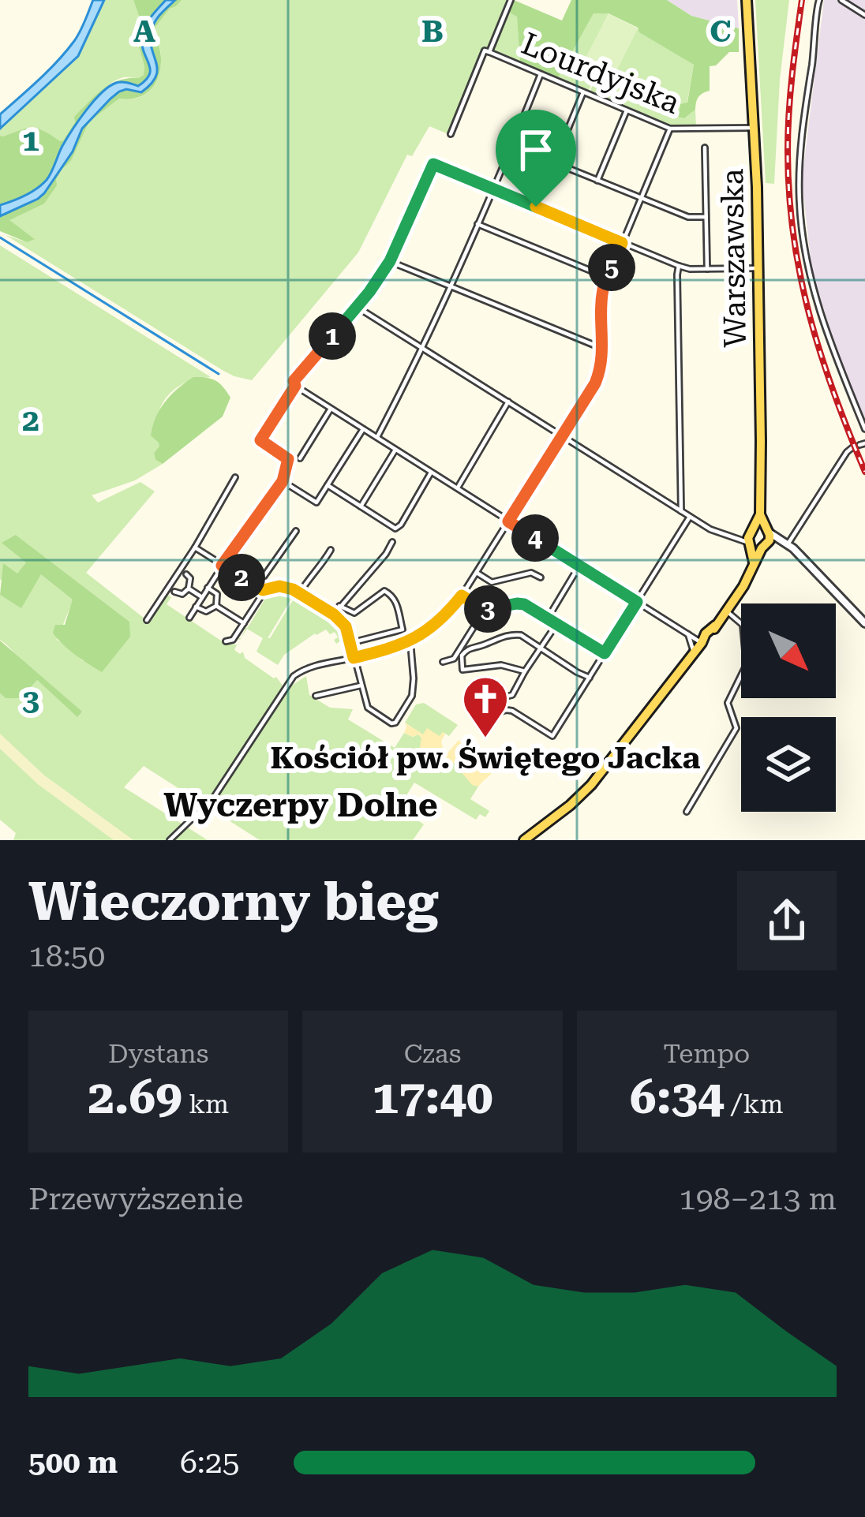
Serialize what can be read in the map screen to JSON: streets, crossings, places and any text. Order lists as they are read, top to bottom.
{
  "streets": {
    "main road": ["Warszawska"],
    "street": ["Lourdyjska"]
  },
  "crossings": [
    ["Lourdyjska", "Warszawska"]
  ],
  "districts": ["Wyczerpy Dolne"],
  "places": {
    "church": ["Kościół pw. Świętego Jacka"]
  },
  "north": "bottom right",
  "page": {
    "pins": [
      "5",
      "1",
      "4",
      "2",
      "3"
    ],
    "heading": ["Wieczorny bieg", "18:50"],
    "stats": [
      ["Dystans", "2.69 km"],
      ["Czas", "17:40"],
      ["Tempo", "6:34 /km"]
    ],
    "chart": ["Przewyższenie", "198–213 m"],
    "list": [
      {
        "name": "500 m",
        "note": "6:25"
      }
    ]
  },
  "grid": {
    "columns": ["A", "B", "C"],
    "rows": ["1", "2", "3"]
  }
}
